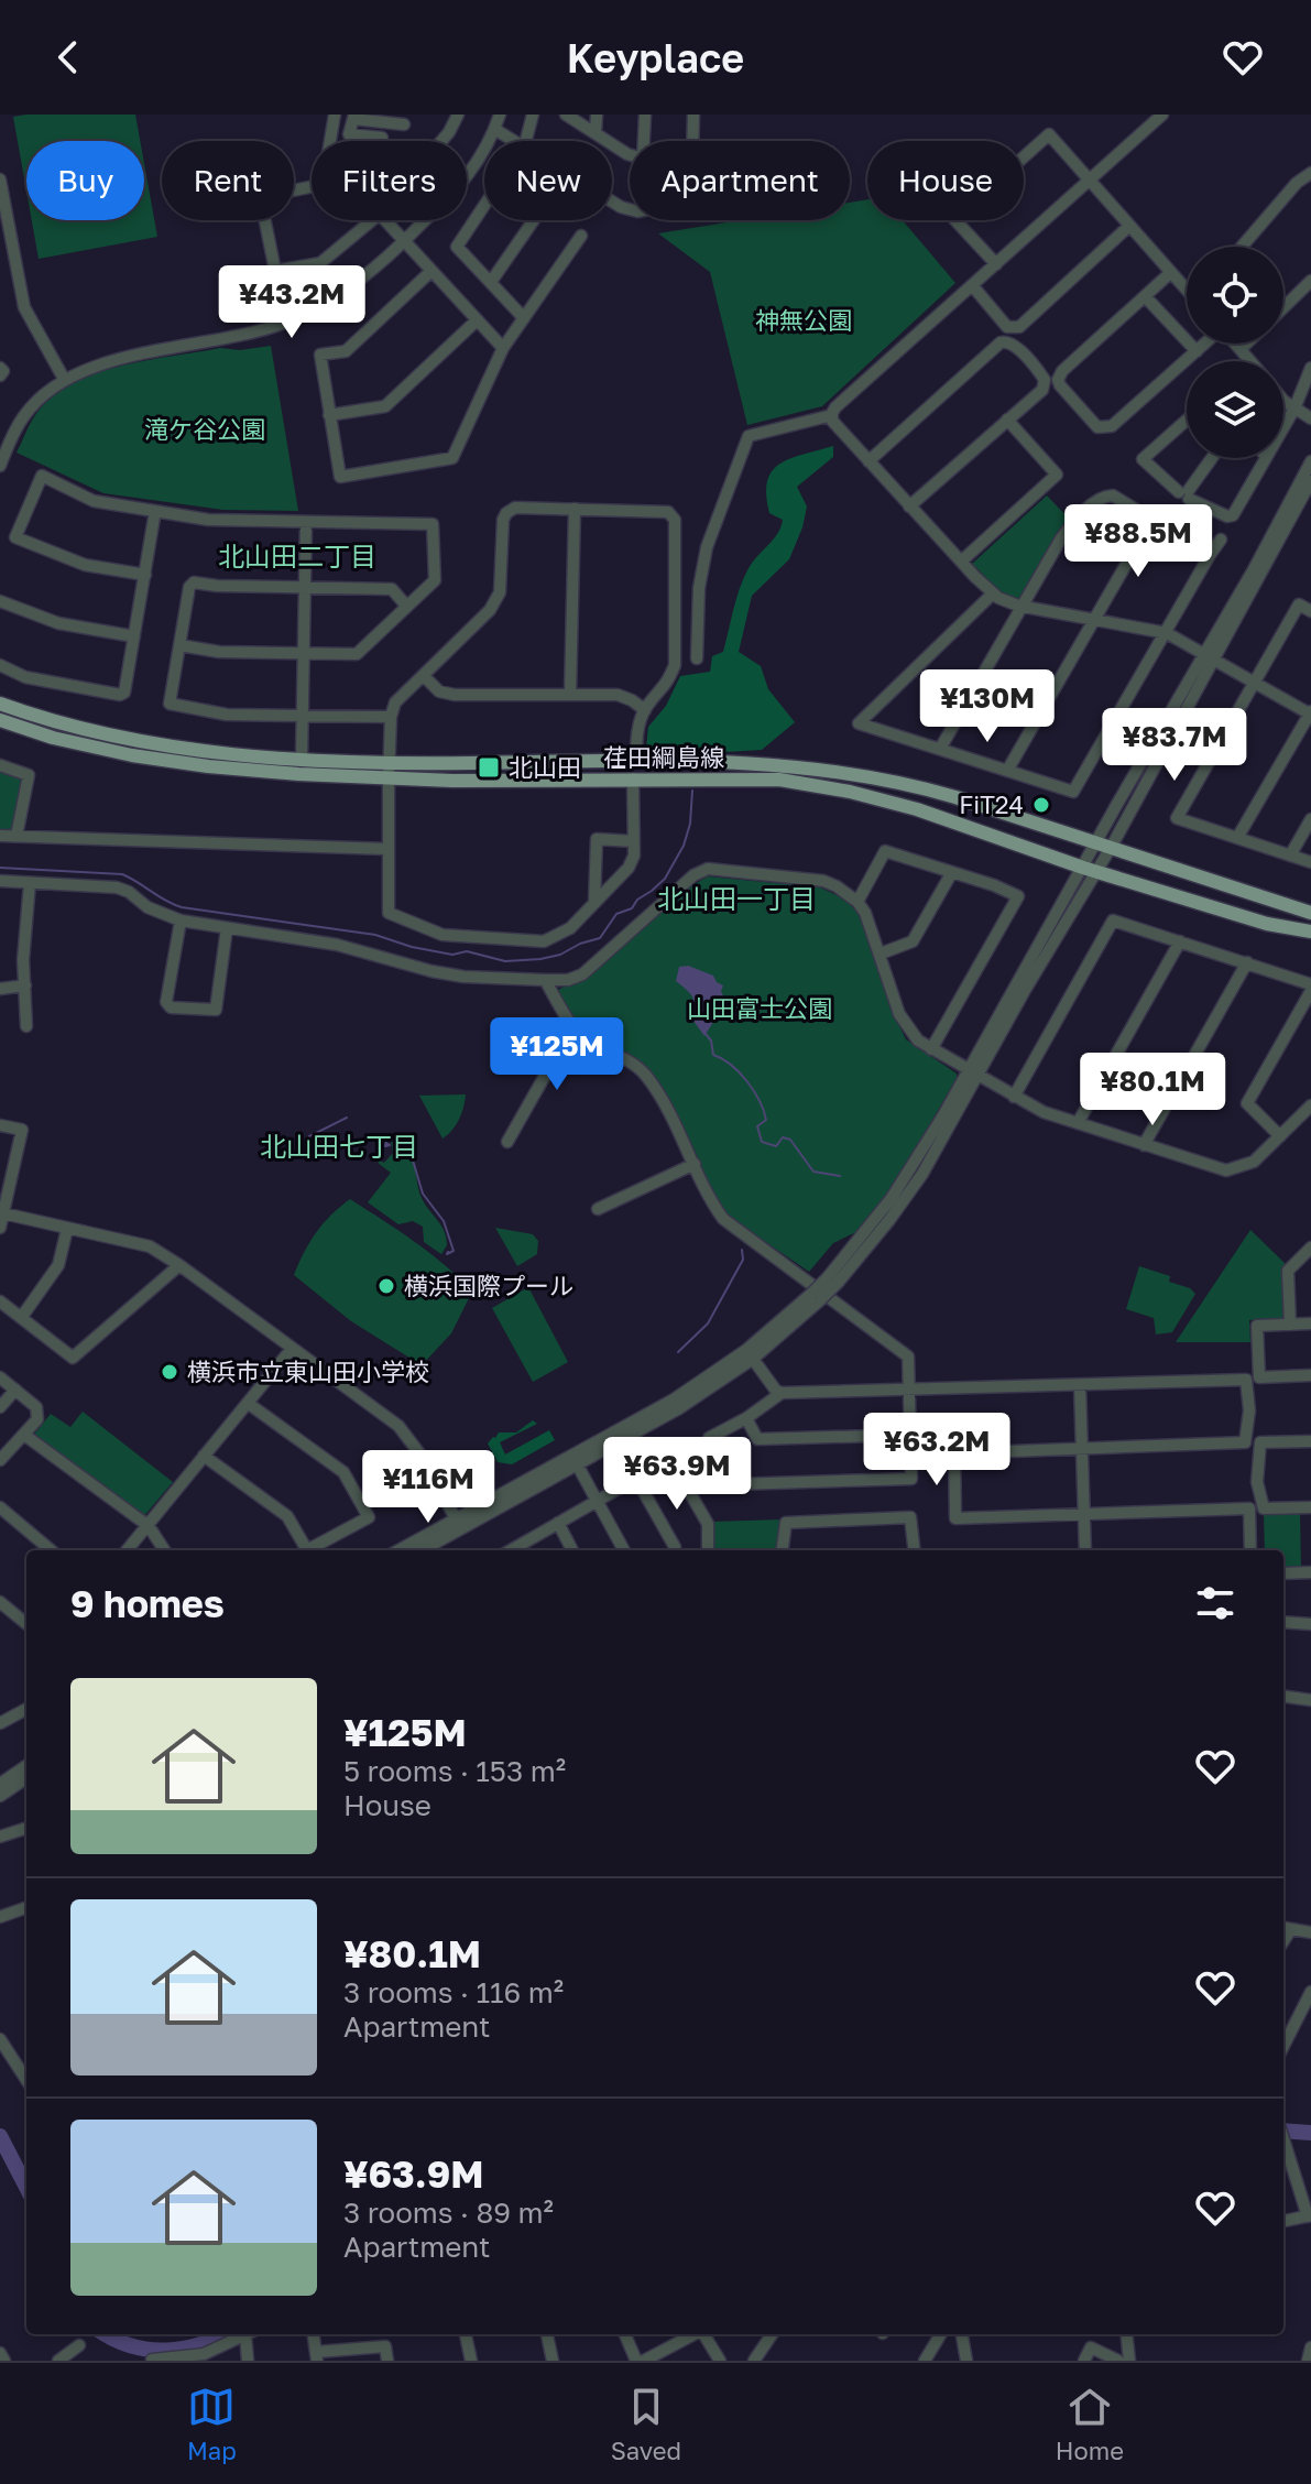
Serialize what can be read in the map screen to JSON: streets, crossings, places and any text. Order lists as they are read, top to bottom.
{
  "streets": {
    "main road": ["荏田綱島線"]
  },
  "districts": ["北山田二丁目", "北山田一丁目", "北山田七丁目"],
  "parks": ["神無公園", "滝ケ谷公園", "山田富士公園"],
  "places": {
    "transit": ["北山田"],
    "other": ["FiT24", "横浜国際プール", "横浜市立東山田小学校"]
  },
  "page": {
    "header": "Keyplace",
    "chip": [
      "Buy",
      "Rent",
      "Filters",
      "New",
      "Apartment",
      "House"
    ],
    "price": [
      "¥43.2M",
      "¥88.5M",
      "¥130M",
      "¥83.7M",
      "¥125M",
      "¥80.1M",
      "¥63.2M",
      "¥63.9M",
      "¥116M"
    ],
    "heading": "9 homes",
    "list": [
      {
        "name": "¥125M",
        "note": "5 rooms · 153 m² · House"
      },
      {
        "name": "¥80.1M",
        "note": "3 rooms · 116 m² · Apartment"
      },
      {
        "name": "¥63.9M",
        "note": "3 rooms · 89 m² · Apartment"
      }
    ],
    "tabs": ["Map", "Saved", "Home"]
  }
}
